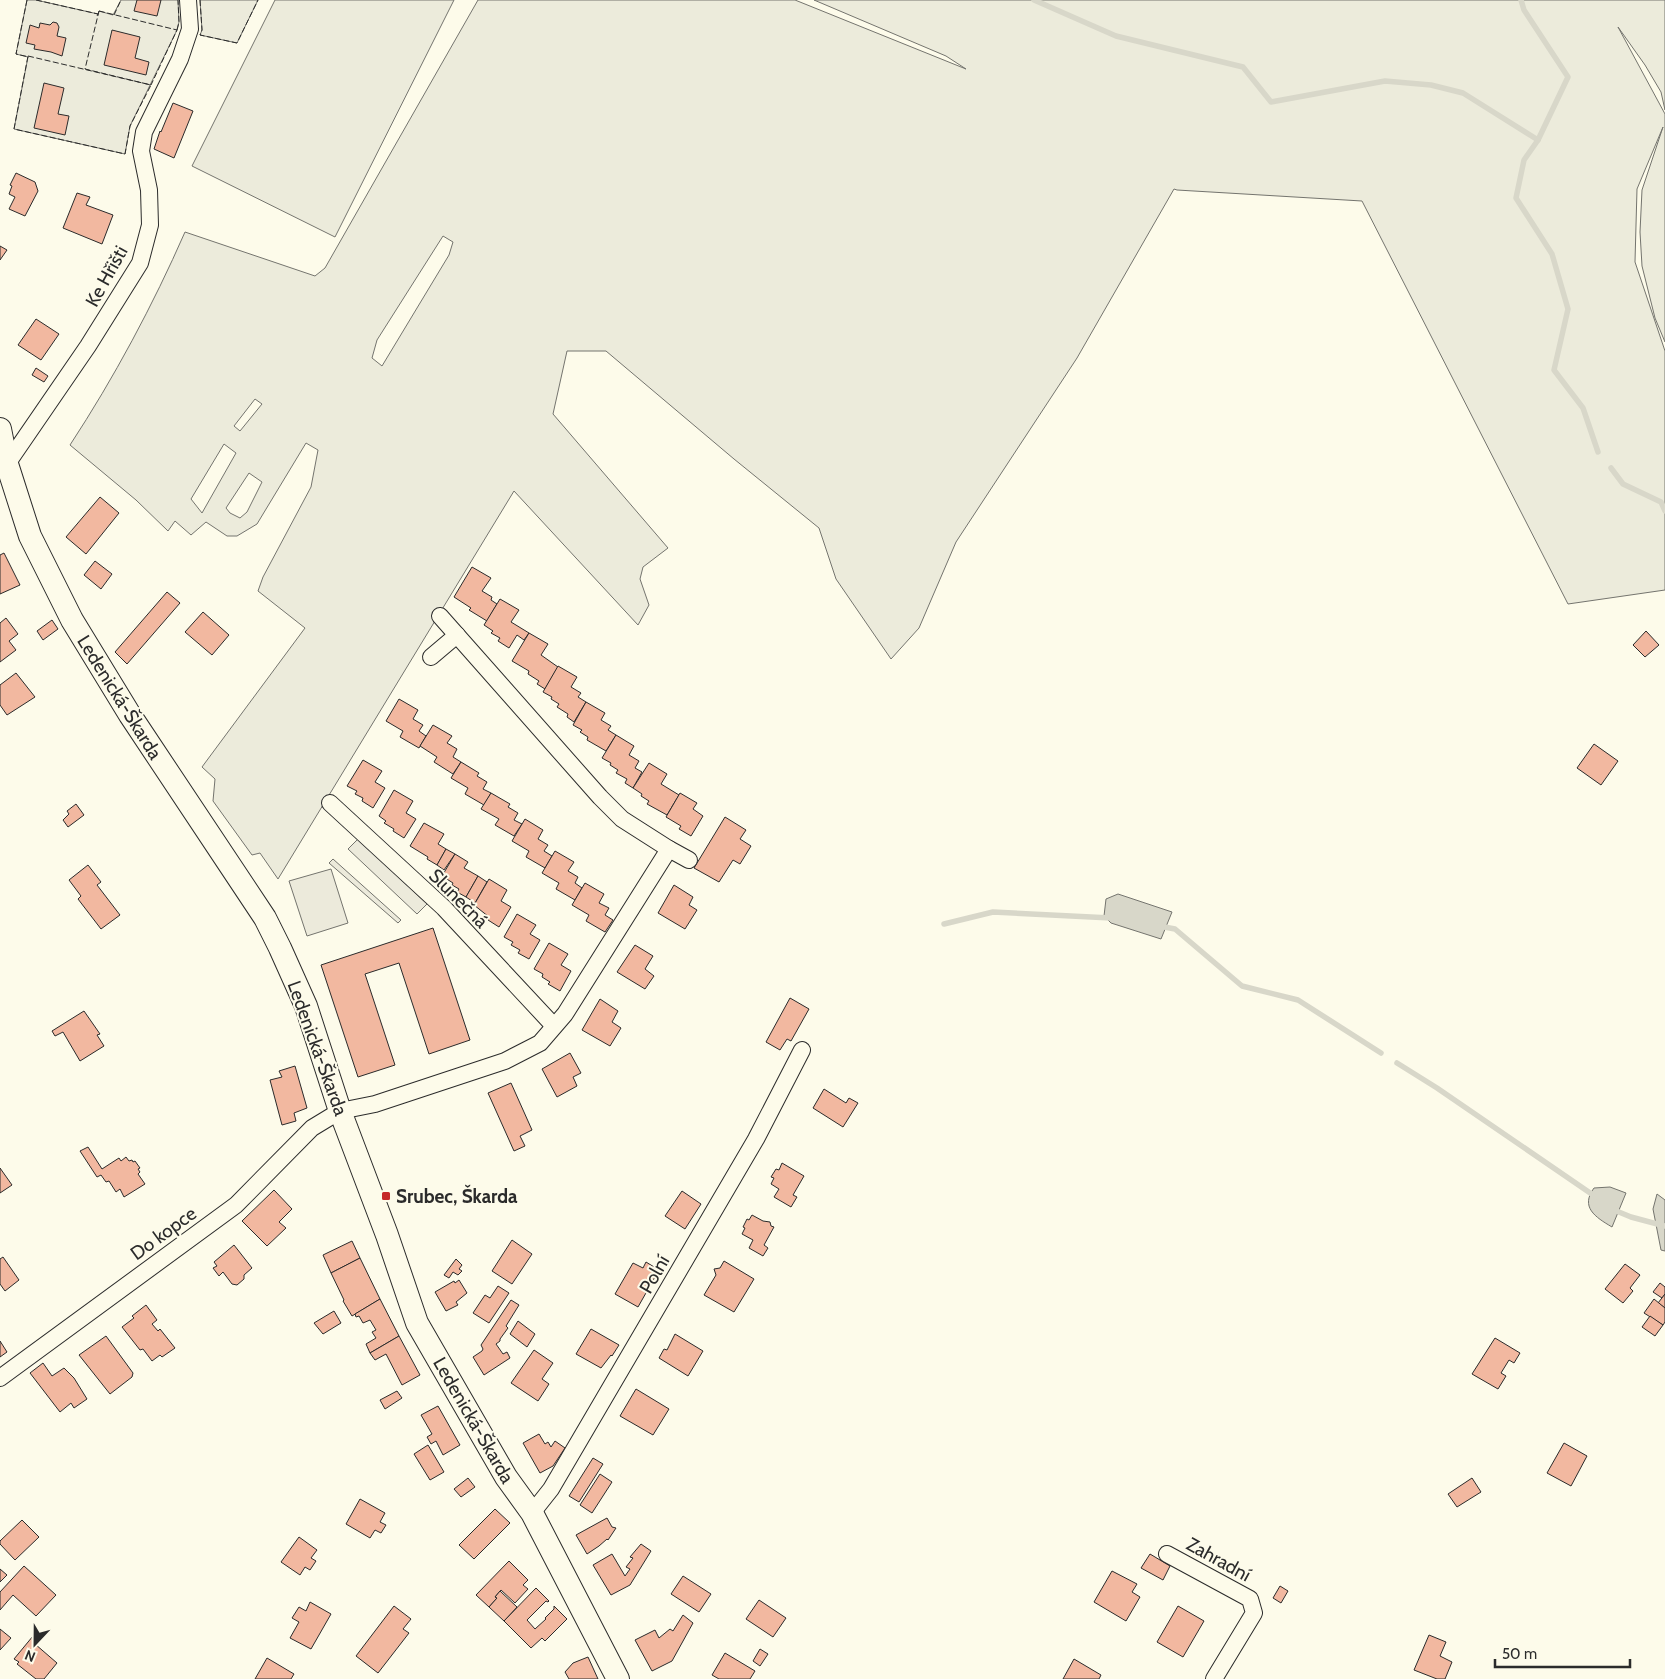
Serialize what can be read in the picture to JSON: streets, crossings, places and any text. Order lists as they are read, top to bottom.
{
  "streets": {
    "main road": ["Ledenická-Škarda"],
    "street": [
      "Ke Hřišti",
      "Slunečná",
      "Do kopce",
      "Polní",
      "Zahradní"
    ]
  },
  "crossings": [
    ["Ke Hřišti", "Ledenická-Škarda"],
    ["Ledenická-Škarda", "Do kopce"],
    ["Ledenická-Škarda", "Polní"]
  ],
  "places": {
    "transit": ["Srubec, Škarda"]
  },
  "scale_bar": "50 m",
  "north": "bottom"
}
